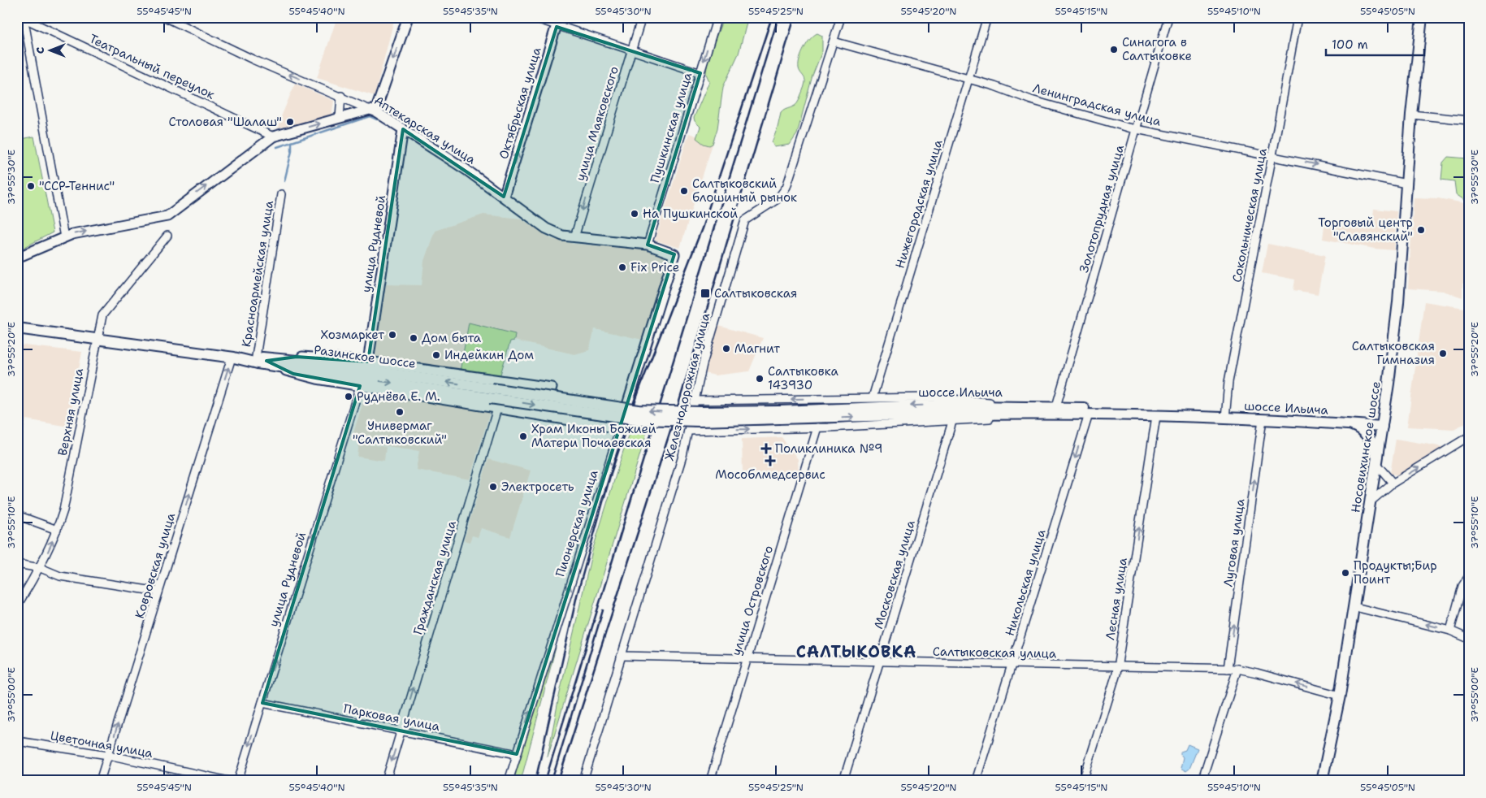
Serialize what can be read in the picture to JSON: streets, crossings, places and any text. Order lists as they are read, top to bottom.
{
  "streets": {
    "main road": ["Разинское шоссе", "шоссе Ильича", "Носовихинское шоссе"],
    "street": [
      "Театральный переулок",
      "Октябрьская улица",
      "Ленинградская улица",
      "улица Маяковского",
      "Пушкинская улица",
      "Аптекарская улица",
      "Нижегородская улица",
      "Золотопрудная улица",
      "Сокольническая улица",
      "улица Рудневой",
      "Красноармейская улица",
      "Железнодорожная улица",
      "Верхняя улица",
      "Пионерская улица",
      "Луговая улица",
      "Ковровская улица",
      "Московская улица",
      "Гражданская улица",
      "Никольская улица",
      "Лесная улица",
      "улица Островского",
      "Салтыковская улица",
      "Парковая улица",
      "Цветочная улица"
    ]
  },
  "crossings": [
    ["Октябрьская улица", "Аптекарская улица"],
    ["Ленинградская улица", "Нижегородская улица"],
    ["Ленинградская улица", "Золотопрудная улица"],
    ["Ленинградская улица", "Сокольническая улица"],
    ["Ленинградская улица", "Железнодорожная улица"],
    ["Ленинградская улица", "Носовихинское шоссе"],
    ["улица Маяковского", "Аптекарская улица"],
    ["Пушкинская улица", "Аптекарская улица"],
    ["Пушкинская улица", "Пионерская улица"],
    ["Аптекарская улица", "улица Рудневой"],
    ["Аптекарская улица", "Пионерская улица"],
    ["Золотопрудная улица", "шоссе Ильича"],
    ["Сокольническая улица", "шоссе Ильича"],
    ["улица Рудневой", "Парковая улица"],
    ["Красноармейская улица", "Разинское шоссе"],
    ["Разинское шоссе", "шоссе Ильича"],
    ["Разинское шоссе", "Верхняя улица"],
    ["Разинское шоссе", "Ковровская улица"],
    ["Железнодорожная улица", "Салтыковская улица"],
    ["шоссе Ильича", "Носовихинское шоссе"],
    ["шоссе Ильича", "Луговая улица"],
    ["шоссе Ильича", "Никольская улица"],
    ["шоссе Ильича", "Лесная улица"],
    ["Носовихинское шоссе", "Салтыковская улица"],
    ["Пионерская улица", "Парковая улица"],
    ["Луговая улица", "Салтыковская улица"],
    ["Ковровская улица", "Цветочная улица"],
    ["Московская улица", "Салтыковская улица"],
    ["Гражданская улица", "Парковая улица"],
    ["Никольская улица", "Салтыковская улица"],
    ["Лесная улица", "Салтыковская улица"],
    ["улица Островского", "Салтыковская улица"]
  ],
  "one_way": [
    "Октябрьская улица",
    "улица Маяковского",
    "Аптекарская улица",
    "Пионерская улица",
    "Луговая улица",
    "Ковровская улица",
    "Никольская улица",
    "Лесная улица"
  ],
  "districts": ["САЛТЫКОВКА"],
  "places": {
    "other": [
      "Синагога в Салтыковке",
      "Столовая \"Шалаш\"",
      "\"ССР-Теннис\"",
      "Салтыковский блошиный рынок",
      "На Пушкинской",
      "Торговый центр \"Славянский\"",
      "Fix Price",
      "Хозмаркет",
      "Дом быта",
      "Магнит",
      "Салтыковская Гимназия",
      "Индейкин Дом",
      "Салтыковка 143930",
      "Руднёва Е. М.",
      "Универмаг \"Салтыковский\"",
      "Храм Иконы Божией Матери Почаевская",
      "Электросеть",
      "Продукты;Бир Поинт"
    ],
    "transit": ["Салтыковская"],
    "health": ["Поликлиника №9", "Мособлмедсервис"]
  },
  "scale_bar": "100 m",
  "north": "left",
  "coordinates": [
    "55°45'45\"N",
    "55°45'40\"N",
    "55°45'35\"N",
    "55°45'30\"N",
    "55°45'25\"N",
    "55°45'20\"N",
    "55°45'15\"N",
    "55°45'10\"N",
    "55°45'05\"N",
    "37°55'30\"E",
    "37°55'20\"E",
    "37°55'10\"E",
    "37°55'00\"E"
  ]
}
